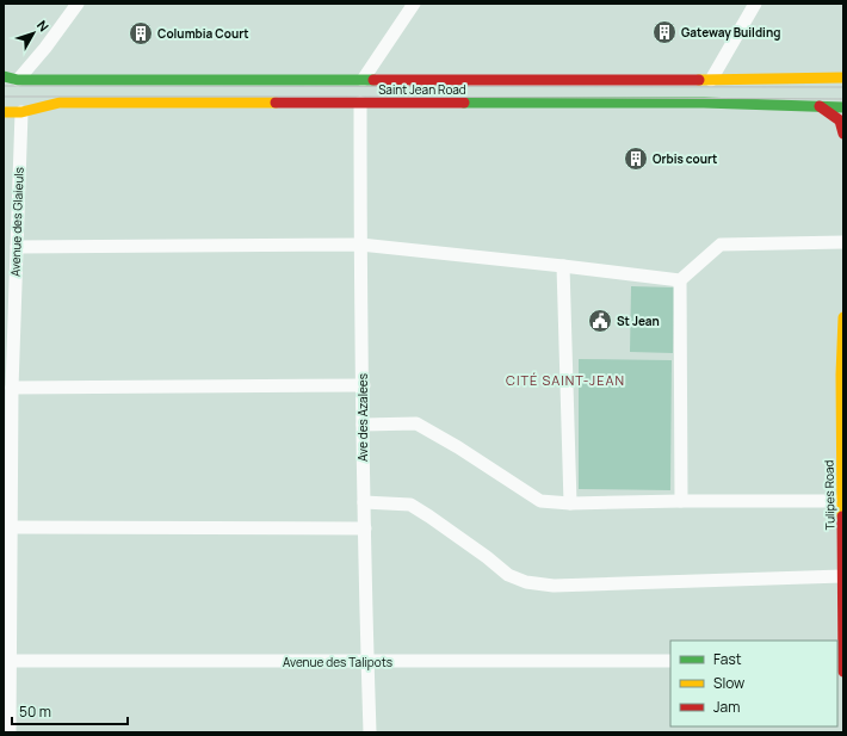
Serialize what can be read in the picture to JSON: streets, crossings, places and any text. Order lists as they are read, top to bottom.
{
  "streets": {
    "main road": ["Saint Jean Road", "Tulipes Road"],
    "street": ["Avenue des Glaieuls", "Ave des Azalees", "Avenue des Talipots"]
  },
  "crossings": [
    ["Saint Jean Road", "Avenue des Glaieuls"],
    ["Saint Jean Road", "Ave des Azalees"],
    ["Avenue des Glaieuls", "Avenue des Talipots"],
    ["Ave des Azalees", "Avenue des Talipots"]
  ],
  "districts": ["CITÉ SAINT-JEAN"],
  "places": {
    "building": ["Gateway Building", "Columbia Court", "Orbis court"],
    "public building": ["St Jean"]
  },
  "legend": ["Fast", "Slow", "Jam"],
  "scale_bar": "50 m",
  "north": "top right"
}
